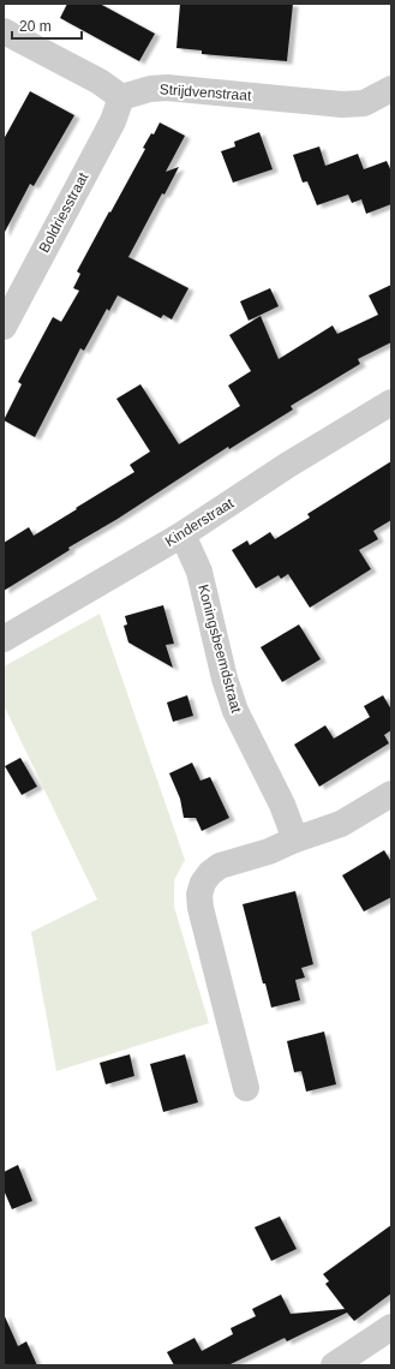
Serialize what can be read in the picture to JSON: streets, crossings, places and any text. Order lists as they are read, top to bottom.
{
  "streets": {
    "street": [
      "Strijdvenstraat",
      "Boldriesstraat",
      "Kinderstraat",
      "Koningsbeemdstraat"
    ]
  },
  "crossings": [
    ["Strijdvenstraat", "Boldriesstraat"],
    ["Kinderstraat", "Koningsbeemdstraat"]
  ],
  "scale_bar": "20 m"
}
